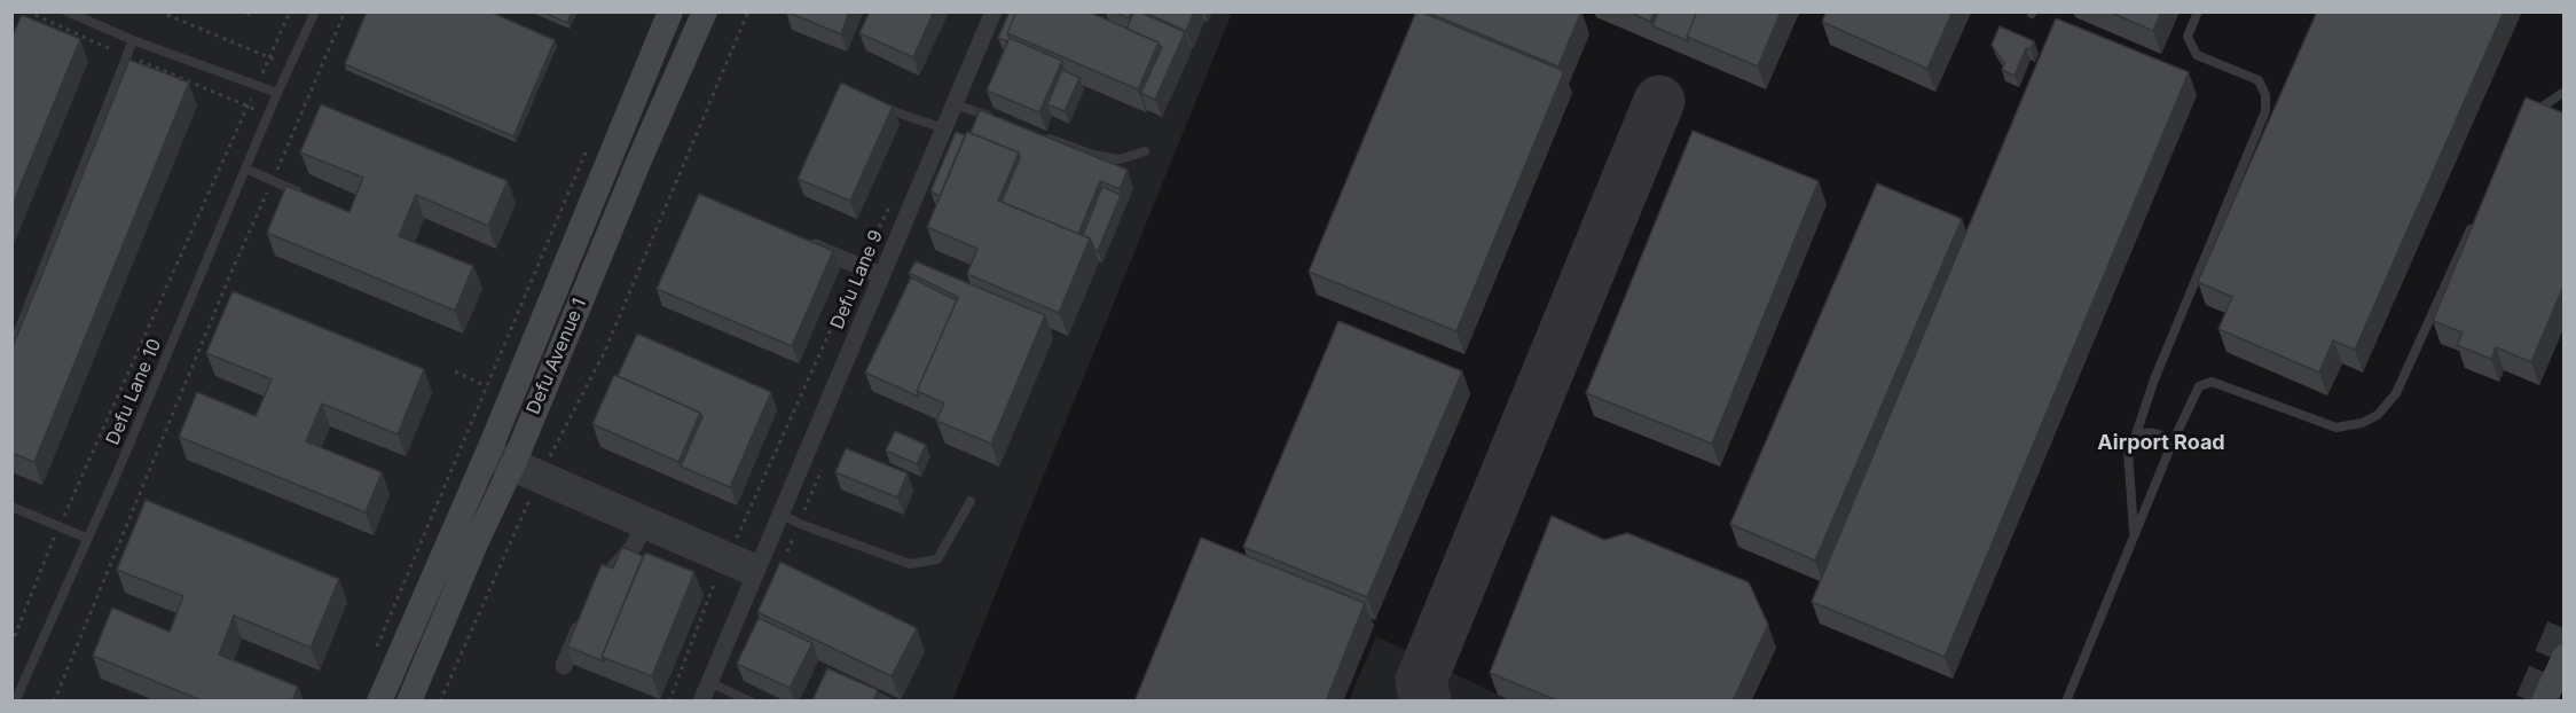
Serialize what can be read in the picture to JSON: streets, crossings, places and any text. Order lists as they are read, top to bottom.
{
  "streets": {
    "main road": ["Defu Avenue 1"],
    "street": ["Defu Lane 9"],
    "lane": ["Defu Lane 10"]
  },
  "districts": ["Airport Road"]
}
